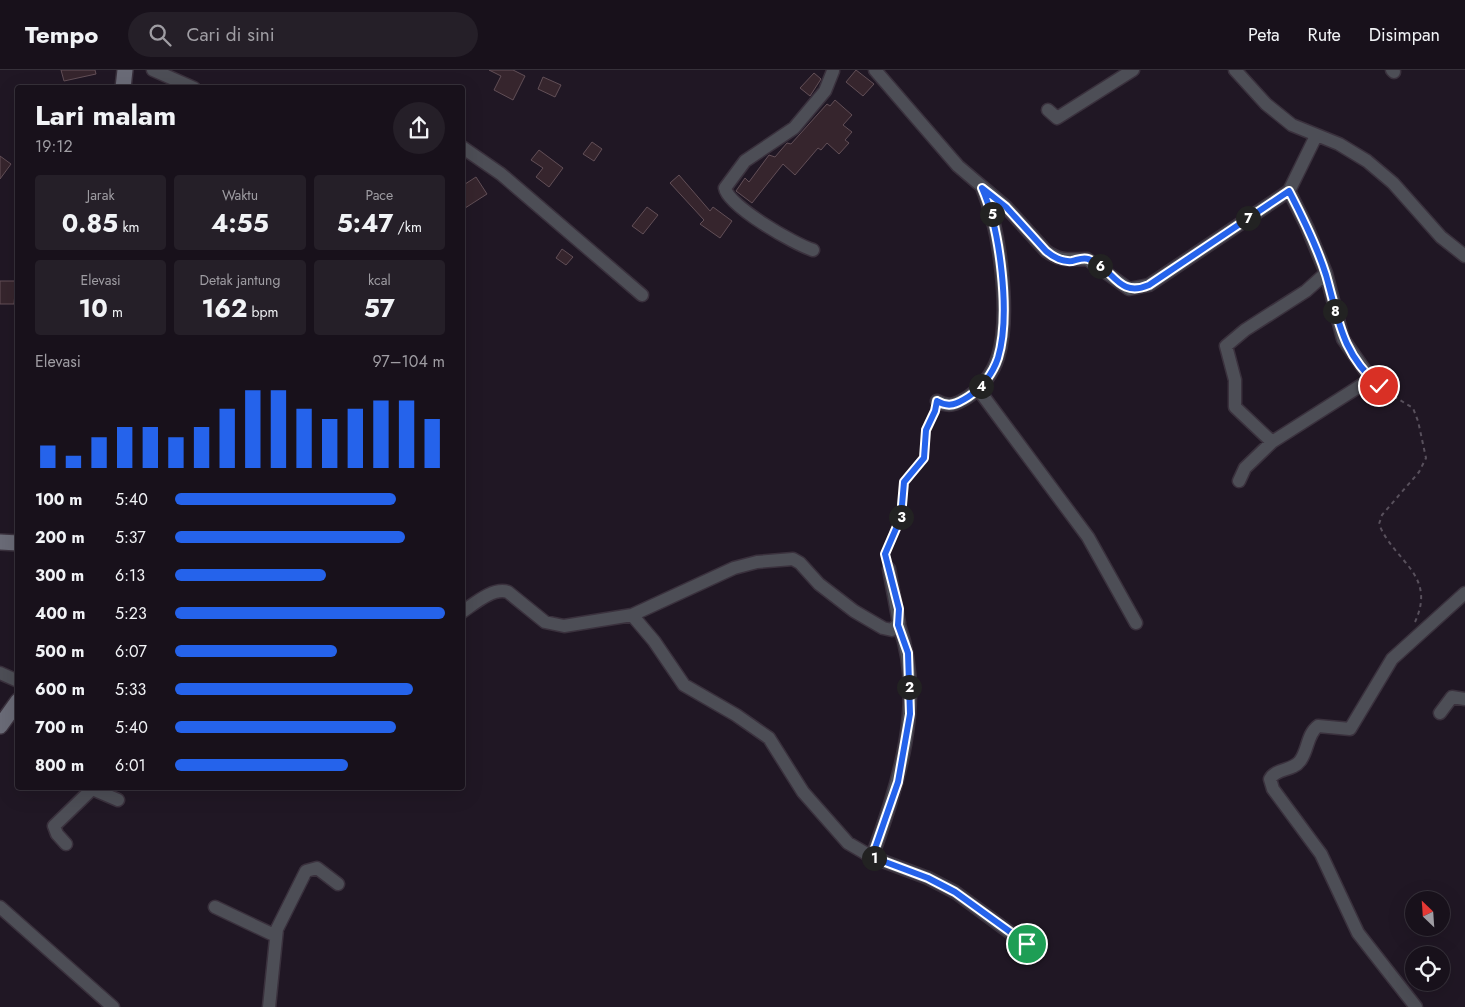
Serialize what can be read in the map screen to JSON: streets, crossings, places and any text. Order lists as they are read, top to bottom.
{
  "north": "top left",
  "page": {
    "header": "Tempo",
    "search": "Cari di sini",
    "nav": ["Peta", "Rute", "Disimpan"],
    "heading": ["Lari malam", "19:12"],
    "stats": [
      ["Jarak", "0.85 km"],
      ["Waktu", "4:55"],
      ["Pace", "5:47 /km"],
      ["Elevasi", "10 m"],
      ["Detak jantung", "162 bpm"],
      ["kcal", "57"]
    ],
    "pins": [
      "5",
      "7",
      "6",
      "8",
      "4",
      "3",
      "2",
      "1"
    ],
    "chart": ["Elevasi", "97–104 m"],
    "list": [
      {
        "name": "100 m",
        "note": "5:40"
      },
      {
        "name": "200 m",
        "note": "5:37"
      },
      {
        "name": "300 m",
        "note": "6:13"
      },
      {
        "name": "400 m",
        "note": "5:23"
      },
      {
        "name": "500 m",
        "note": "6:07"
      },
      {
        "name": "600 m",
        "note": "5:33"
      },
      {
        "name": "700 m",
        "note": "5:40"
      },
      {
        "name": "800 m",
        "note": "6:01"
      }
    ]
  }
}
